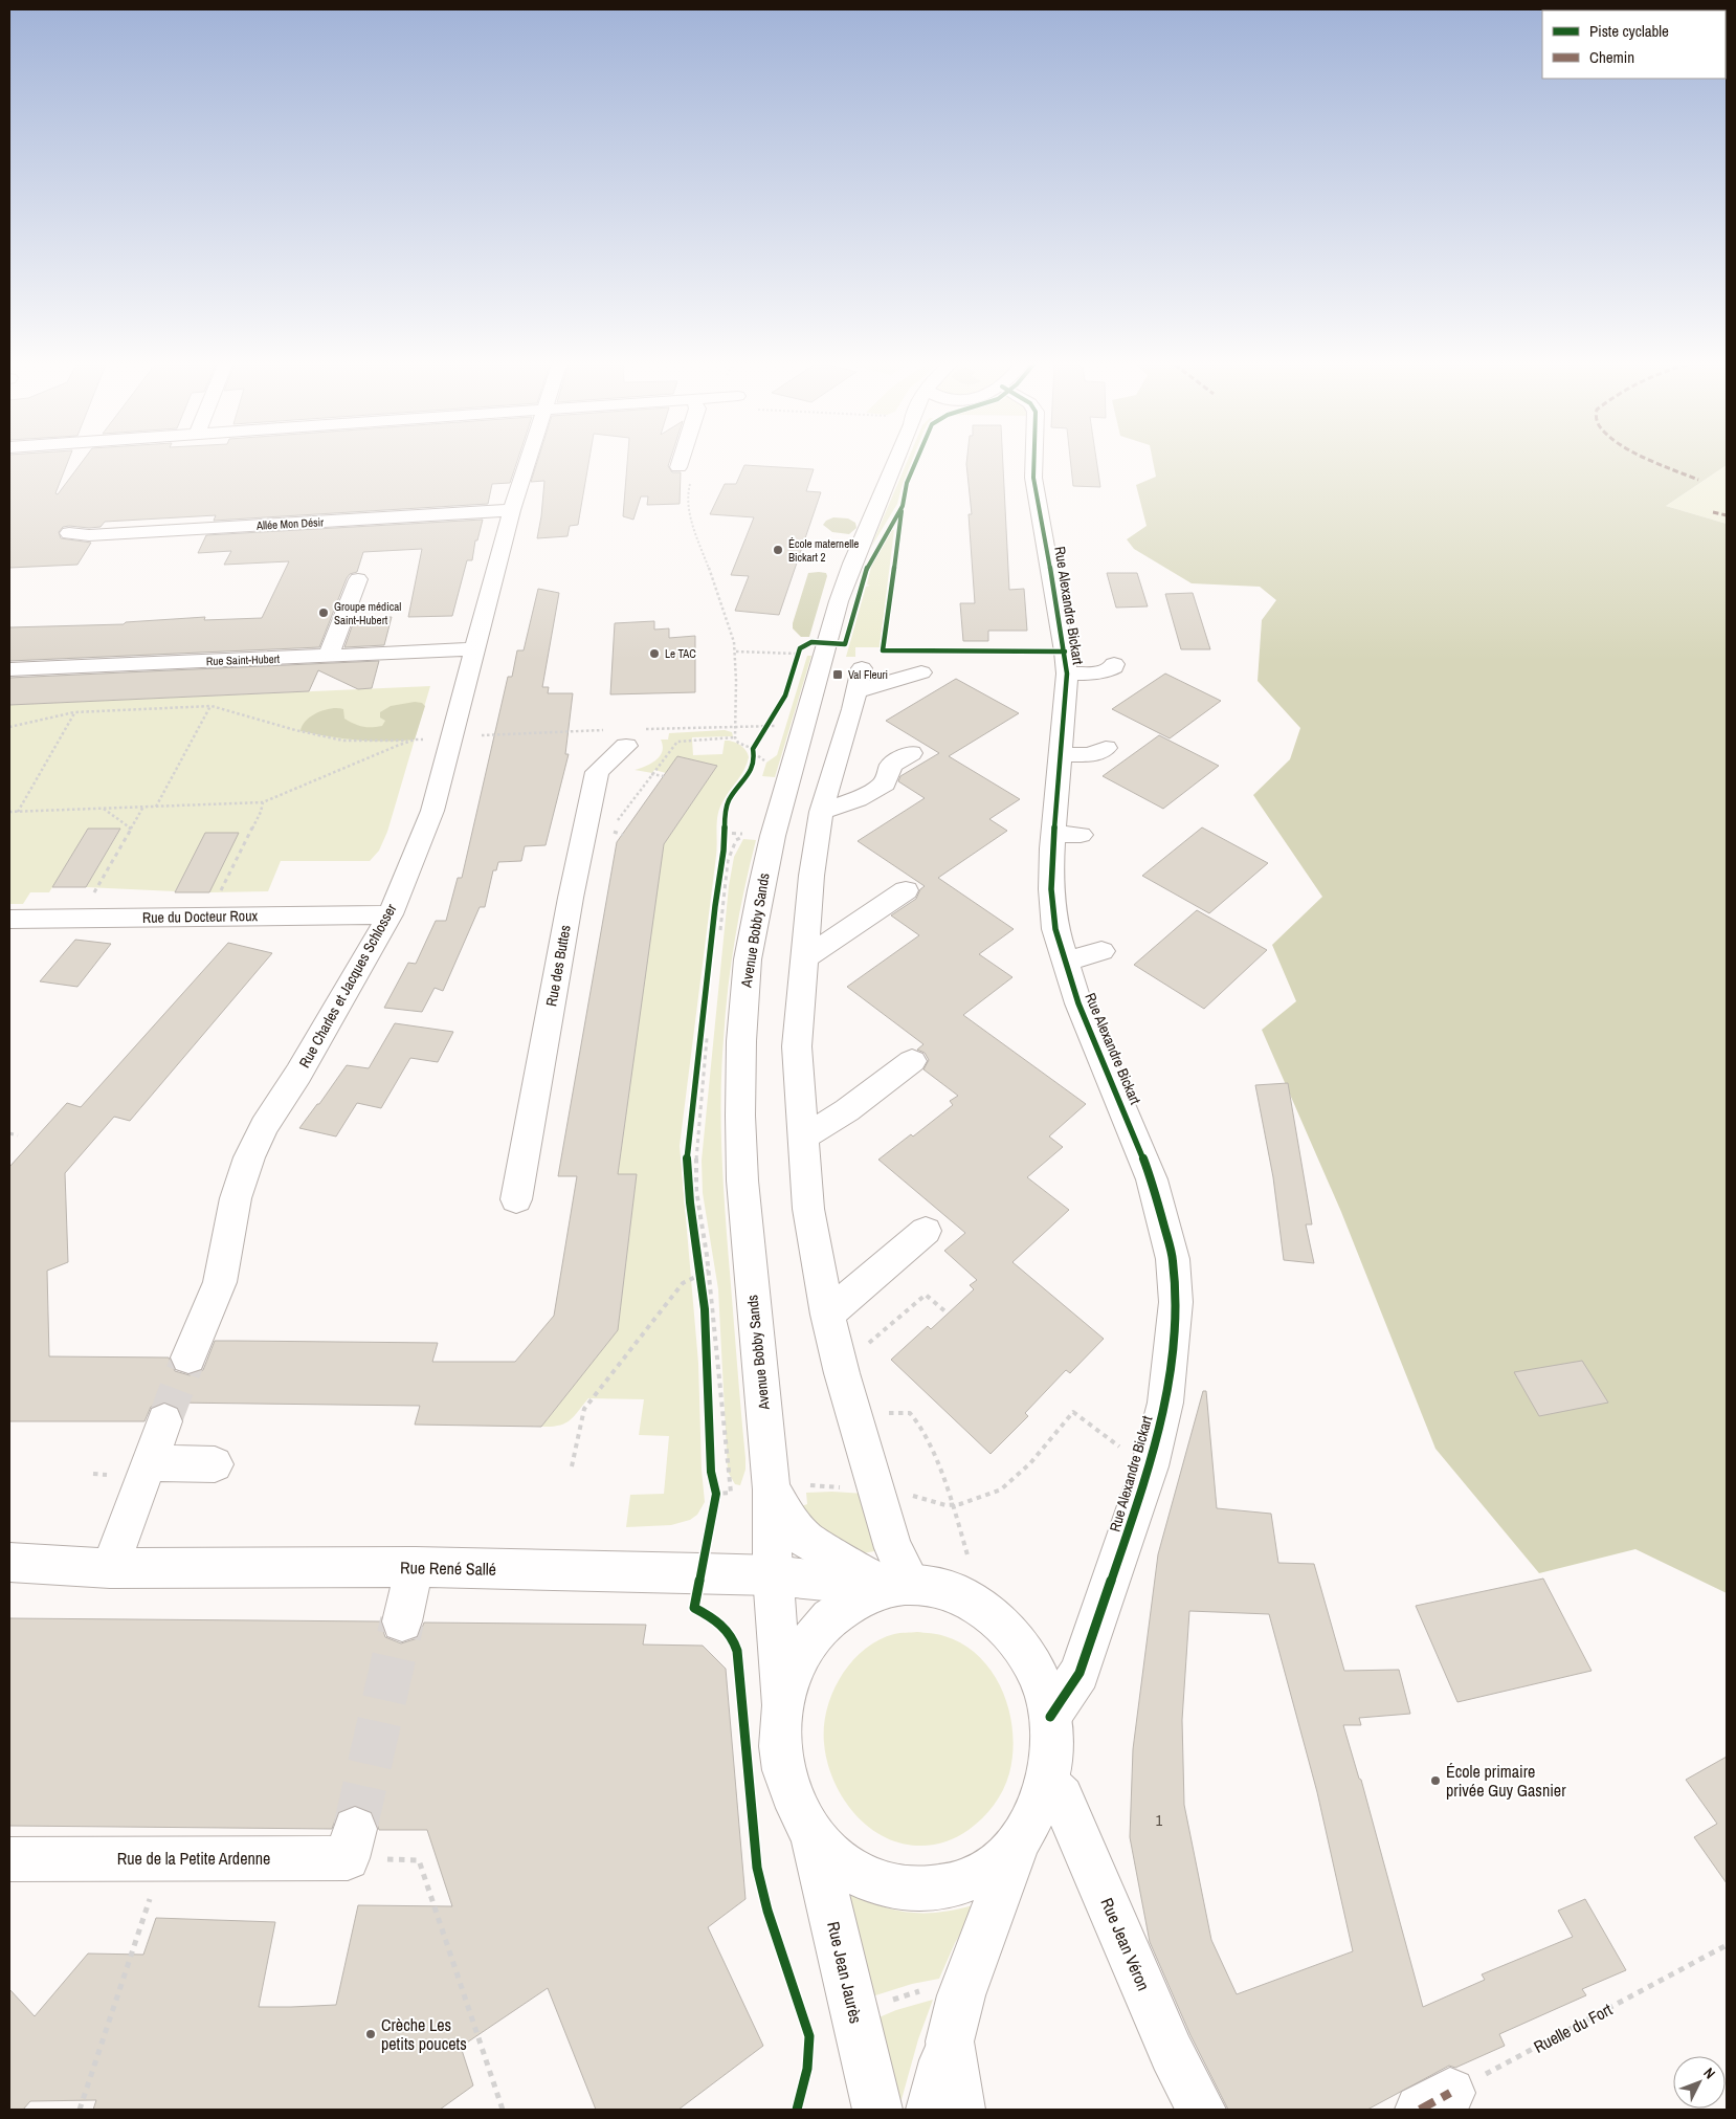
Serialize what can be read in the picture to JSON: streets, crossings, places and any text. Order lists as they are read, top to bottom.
{
  "streets": {
    "street": [
      "Allée Mon Désir",
      "Rue Alexandre Bickart",
      "Rue Saint-Hubert",
      "Rue du Docteur Roux",
      "Avenue Bobby Sands",
      "Rue des Buttes",
      "Rue Charles et Jacques Schlosser",
      "Rue René Sallé",
      "Rue de la Petite Ardenne",
      "Rue Jean Véron",
      "Rue Jean Jaurès"
    ],
    "path": ["Ruelle du Fort"]
  },
  "crossings": [
    ["Allée Mon Désir", "Rue Charles et Jacques Schlosser"],
    ["Rue Alexandre Bickart", "Rue René Sallé"],
    ["Rue Saint-Hubert", "Rue Charles et Jacques Schlosser"],
    ["Rue du Docteur Roux", "Rue Charles et Jacques Schlosser"],
    ["Avenue Bobby Sands", "Rue René Sallé"],
    ["Rue René Sallé", "Rue Jean Véron"]
  ],
  "places": {
    "other": [
      "École maternelle Bickart 2",
      "Groupe médical Saint-Hubert",
      "Le TAC",
      "École primaire privée Guy Gasnier",
      "Crèche Les petits poucets"
    ],
    "transit": ["Val Fleuri"]
  },
  "house_numbers": ["1"],
  "legend": ["Piste cyclable", "Chemin"],
  "north": "top right"
}
